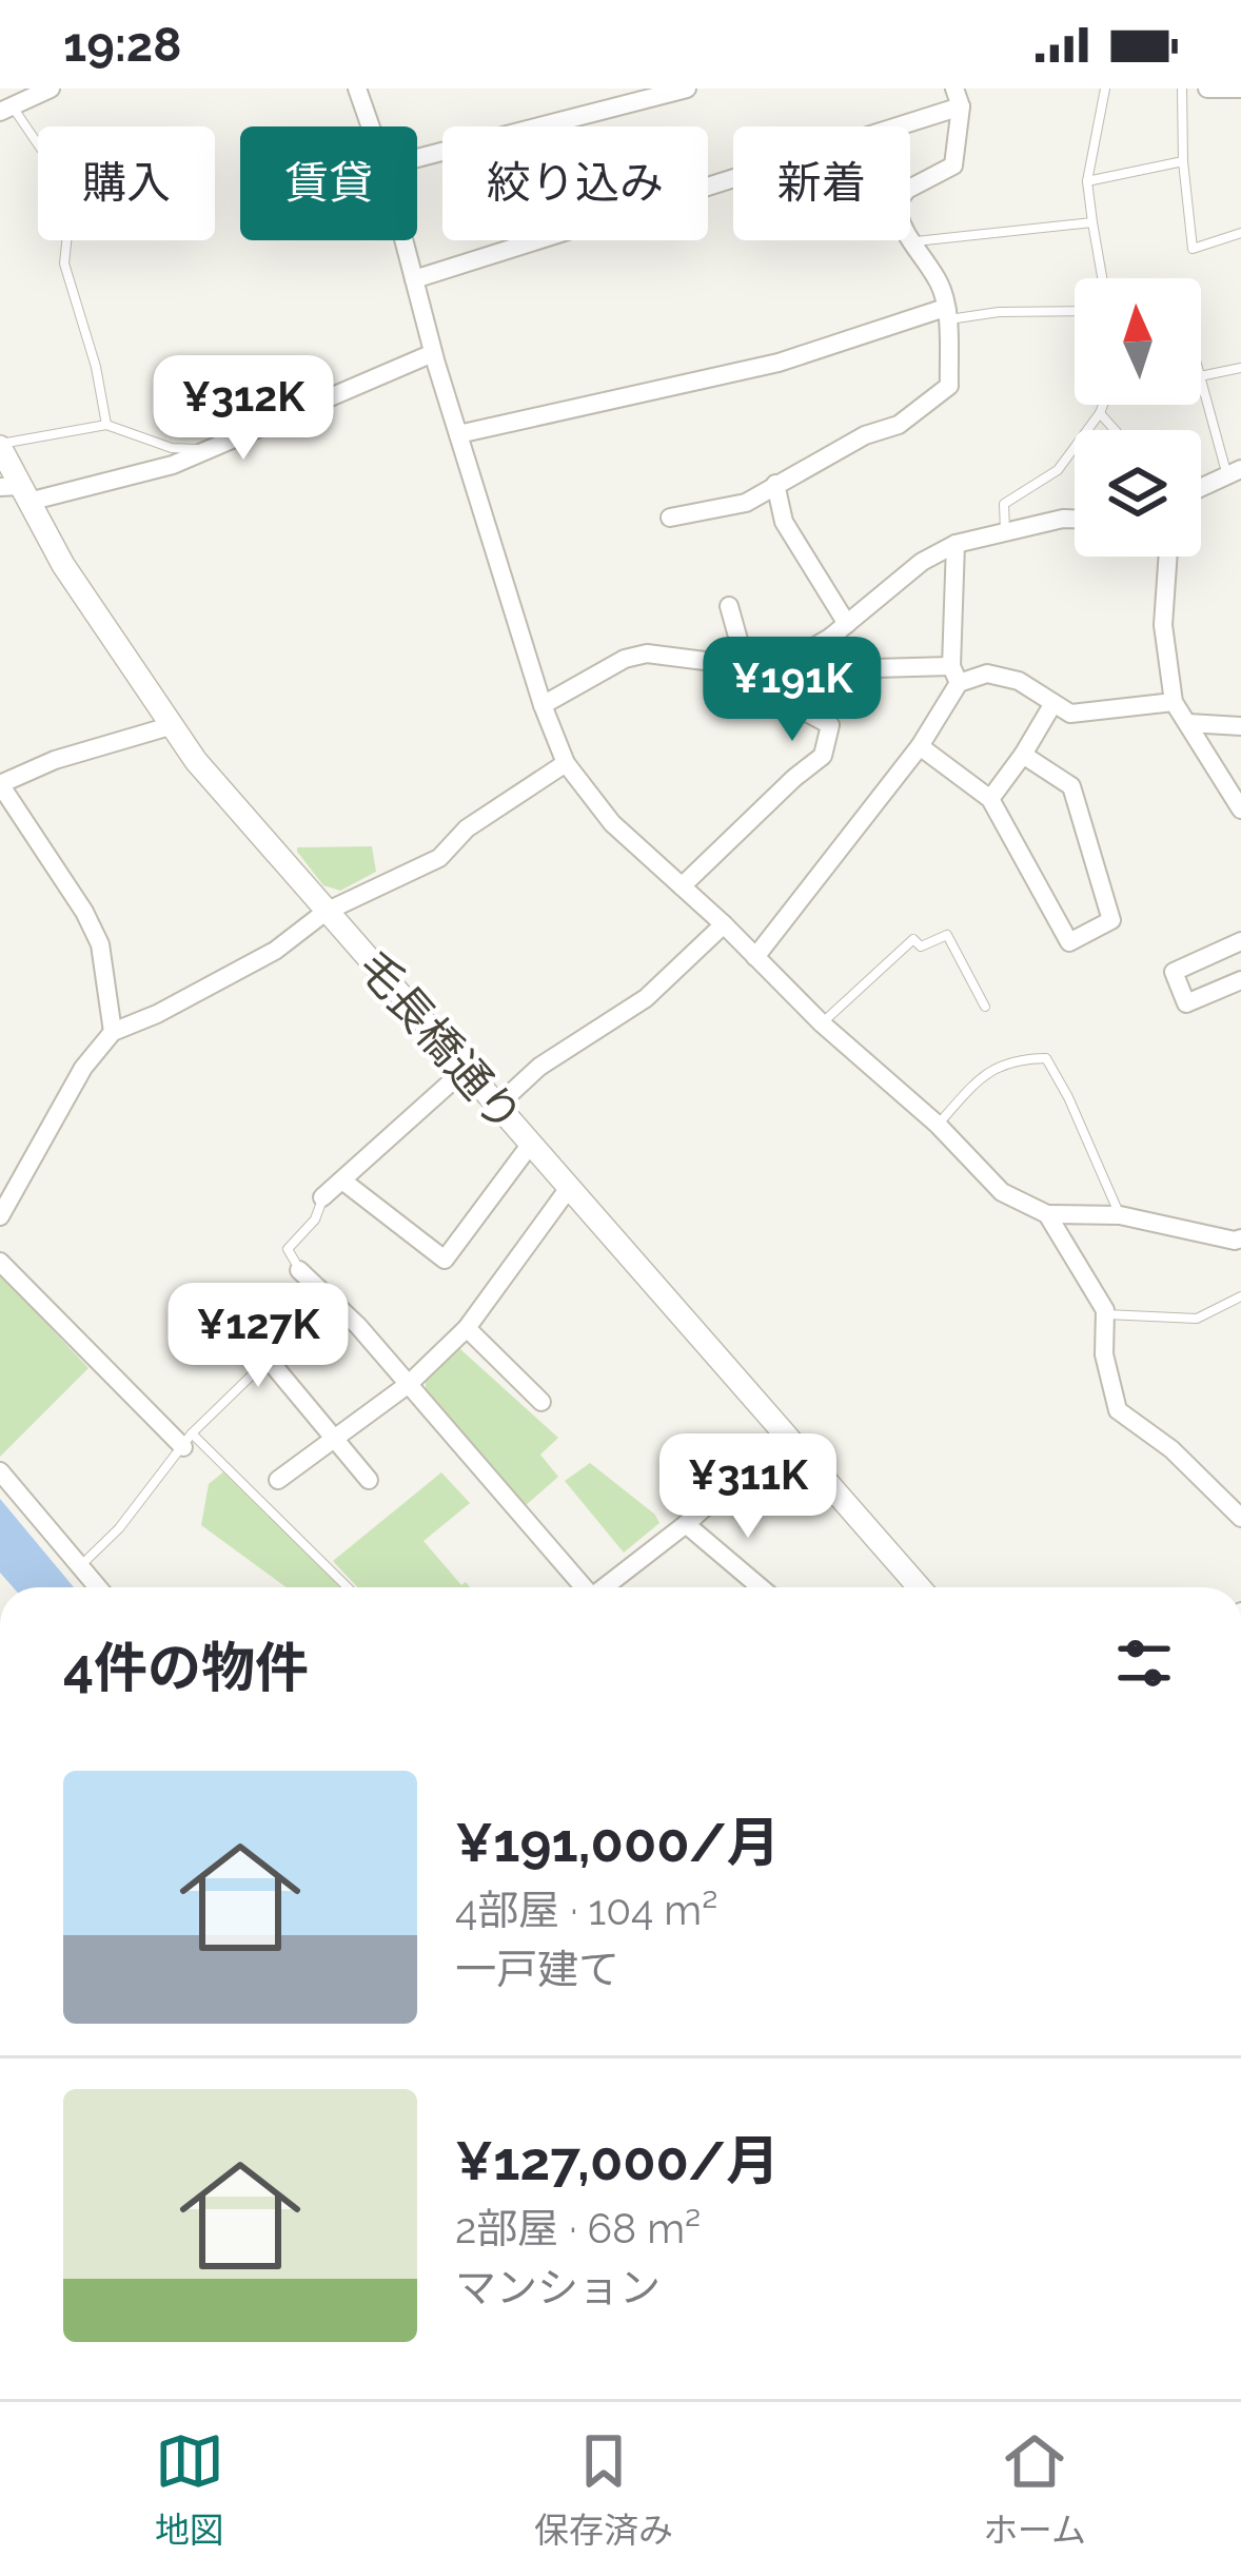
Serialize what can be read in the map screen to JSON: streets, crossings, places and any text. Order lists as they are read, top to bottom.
{
  "streets": {
    "street": ["毛長橋通り"]
  },
  "north": "top",
  "page": {
    "status": "19:28",
    "chip": [
      "購入",
      "賃貸",
      "絞り込み",
      "新着"
    ],
    "price": [
      "¥312K",
      "¥191K",
      "¥127K",
      "¥311K"
    ],
    "heading": "4件の物件",
    "list": [
      {
        "name": "¥191,000/月",
        "note": "4部屋 · 104 m² · 一戸建て"
      },
      {
        "name": "¥127,000/月",
        "note": "2部屋 · 68 m² · マンション"
      }
    ],
    "tabs": ["地図", "保存済み", "ホーム"]
  }
}
